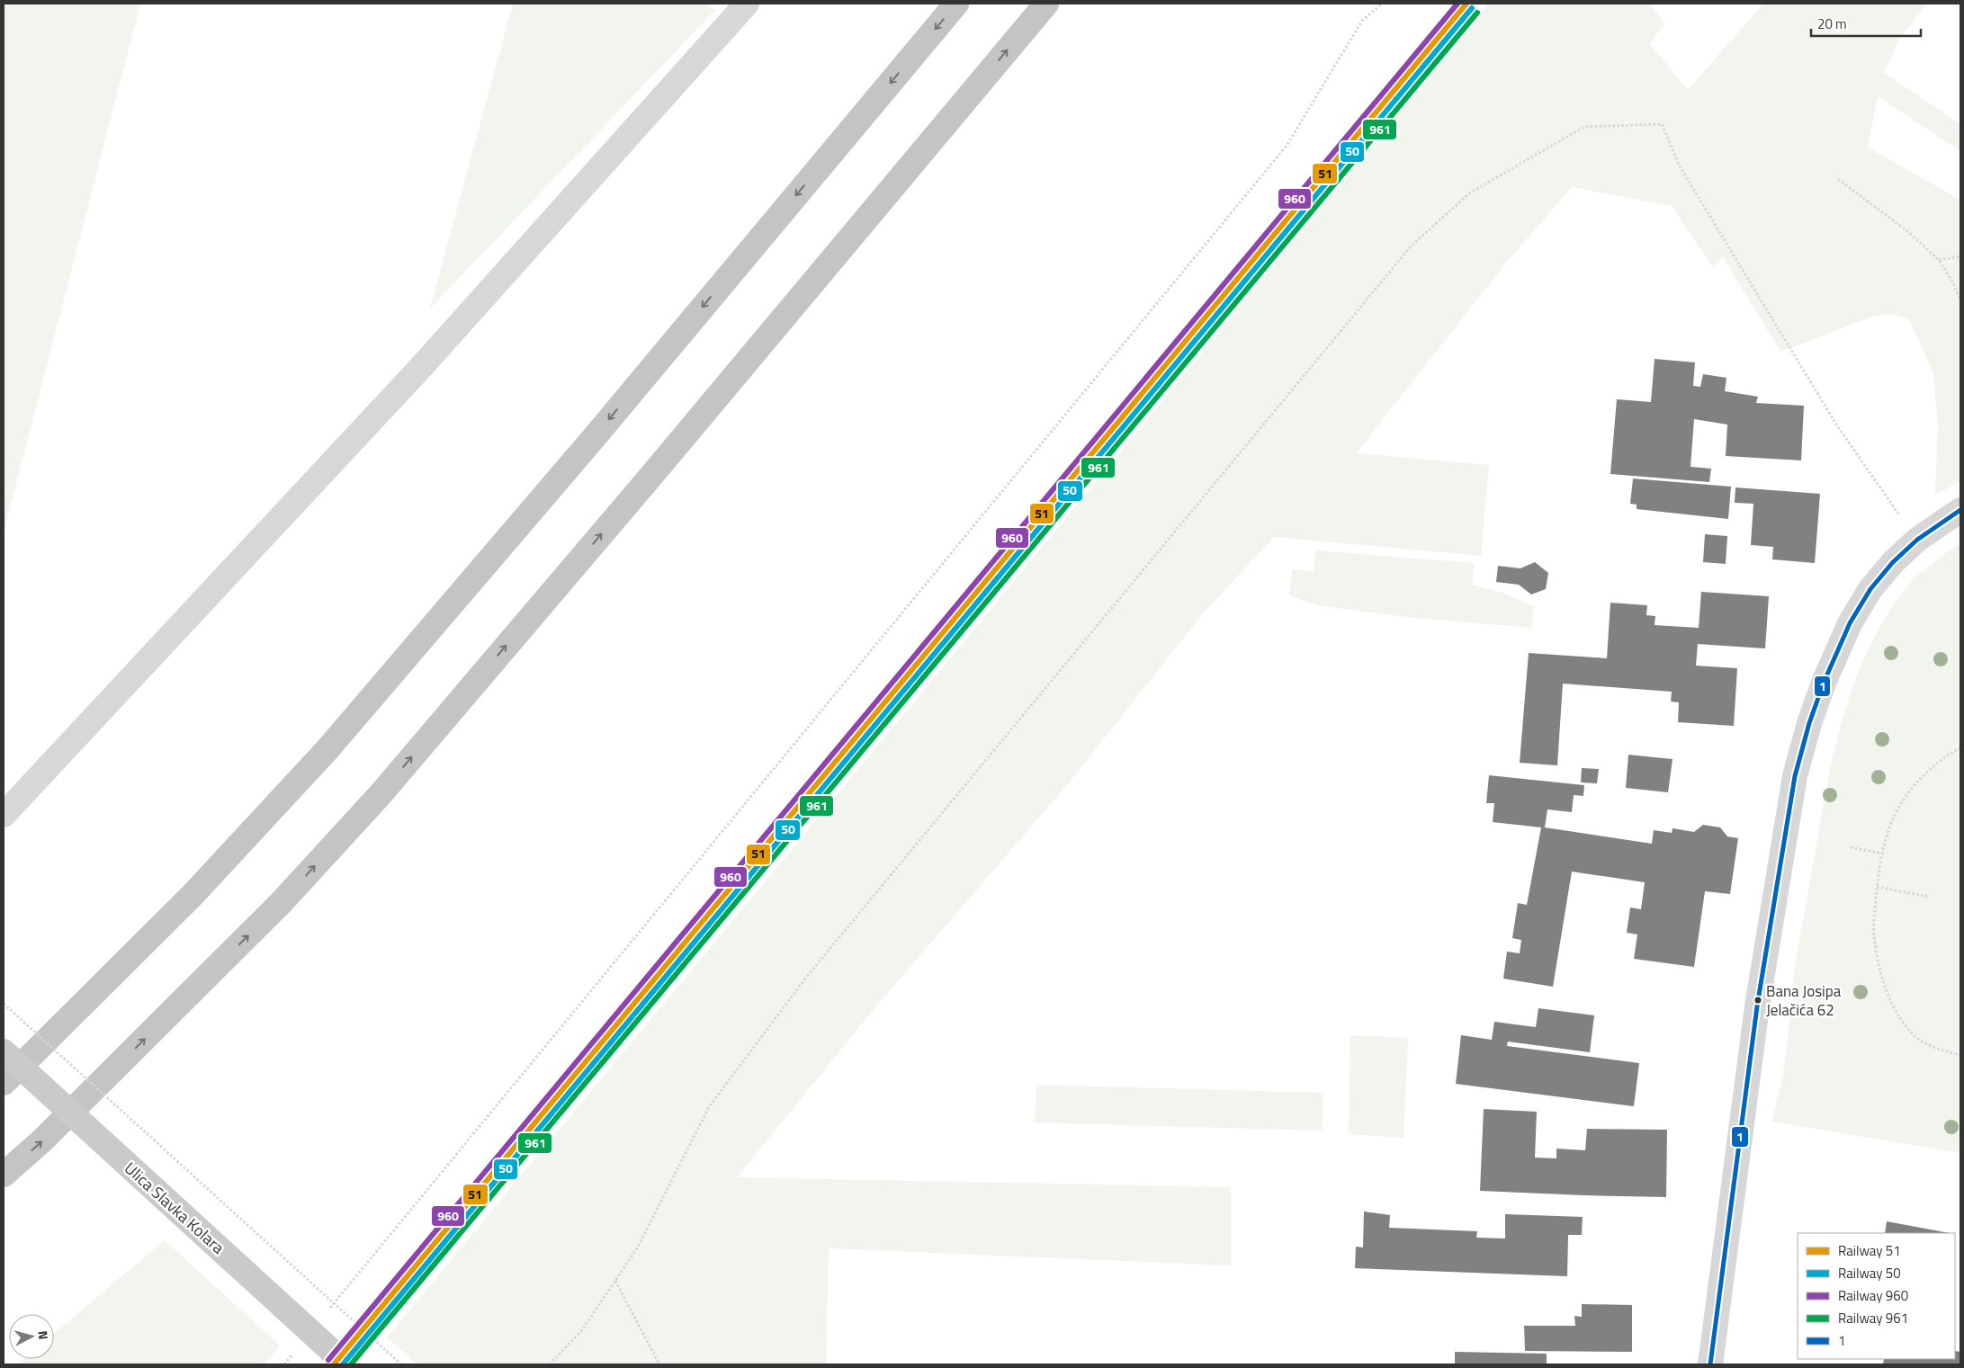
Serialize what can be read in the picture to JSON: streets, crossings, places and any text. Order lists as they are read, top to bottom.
{
  "streets": {
    "main road": ["Ulica Slavka Kolara"]
  },
  "places": ["Bana Josipa Jelačića 62"],
  "lines": [
    "rail line 51",
    "rail line 960",
    "rail line 50",
    "rail line 961",
    "transit line 1"
  ],
  "legend": [
    "Railway 51",
    "Railway 50",
    "Railway 960",
    "Railway 961",
    "1"
  ],
  "scale_bar": "20 m",
  "north": "right"
}
